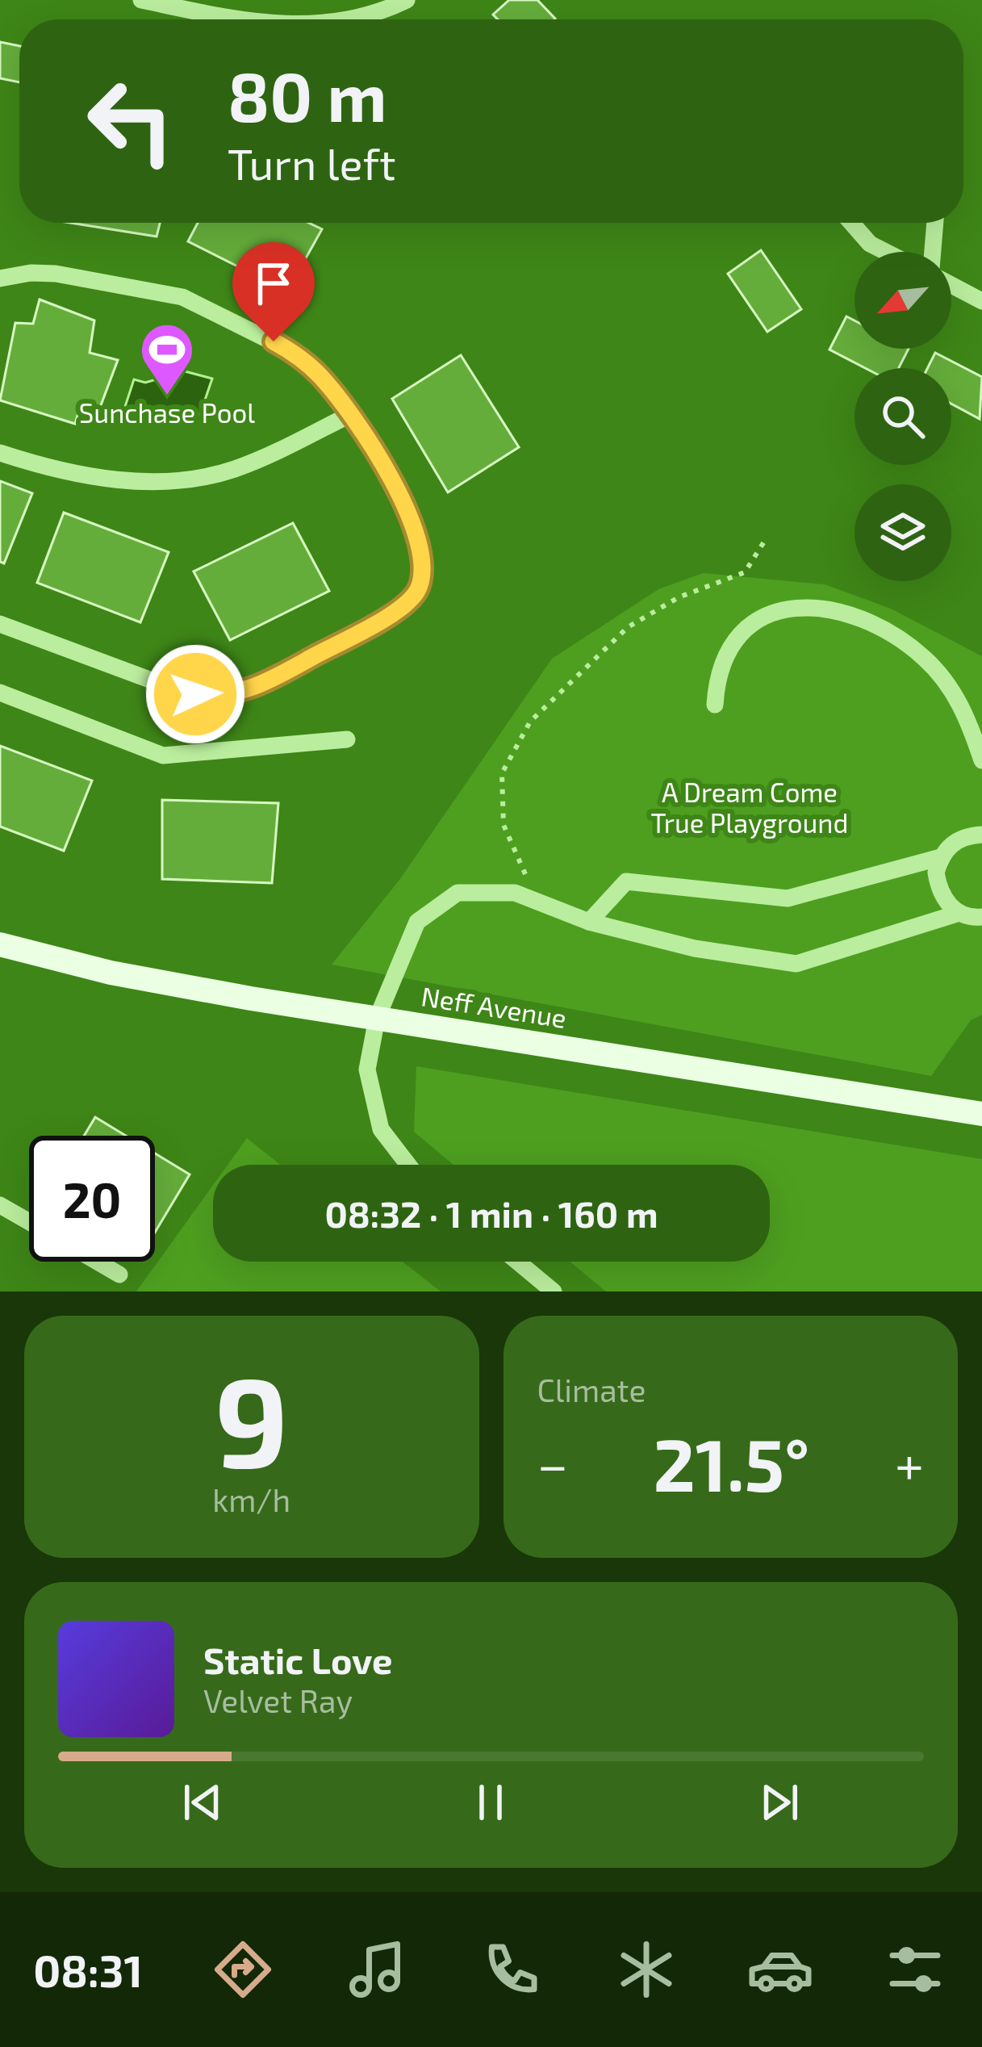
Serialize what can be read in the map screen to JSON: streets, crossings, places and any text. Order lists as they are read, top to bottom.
{
  "streets": {
    "main road": ["Neff Avenue"]
  },
  "parks": ["A Dream Come True Playground"],
  "places": {
    "sports": ["Sunchase Pool"]
  },
  "north": "bottom left",
  "page": {
    "turn": ["80 m", "Turn left"],
    "limit": "20",
    "trip": "08:32 · 1 min · 160 m",
    "tile": [
      ["9", "km/h"],
      "Climate"
    ],
    "heat": ["−", "21.5°", "+"],
    "song": ["Static Love", "Velvet Ray"],
    "tabs": "08:31"
  }
}
